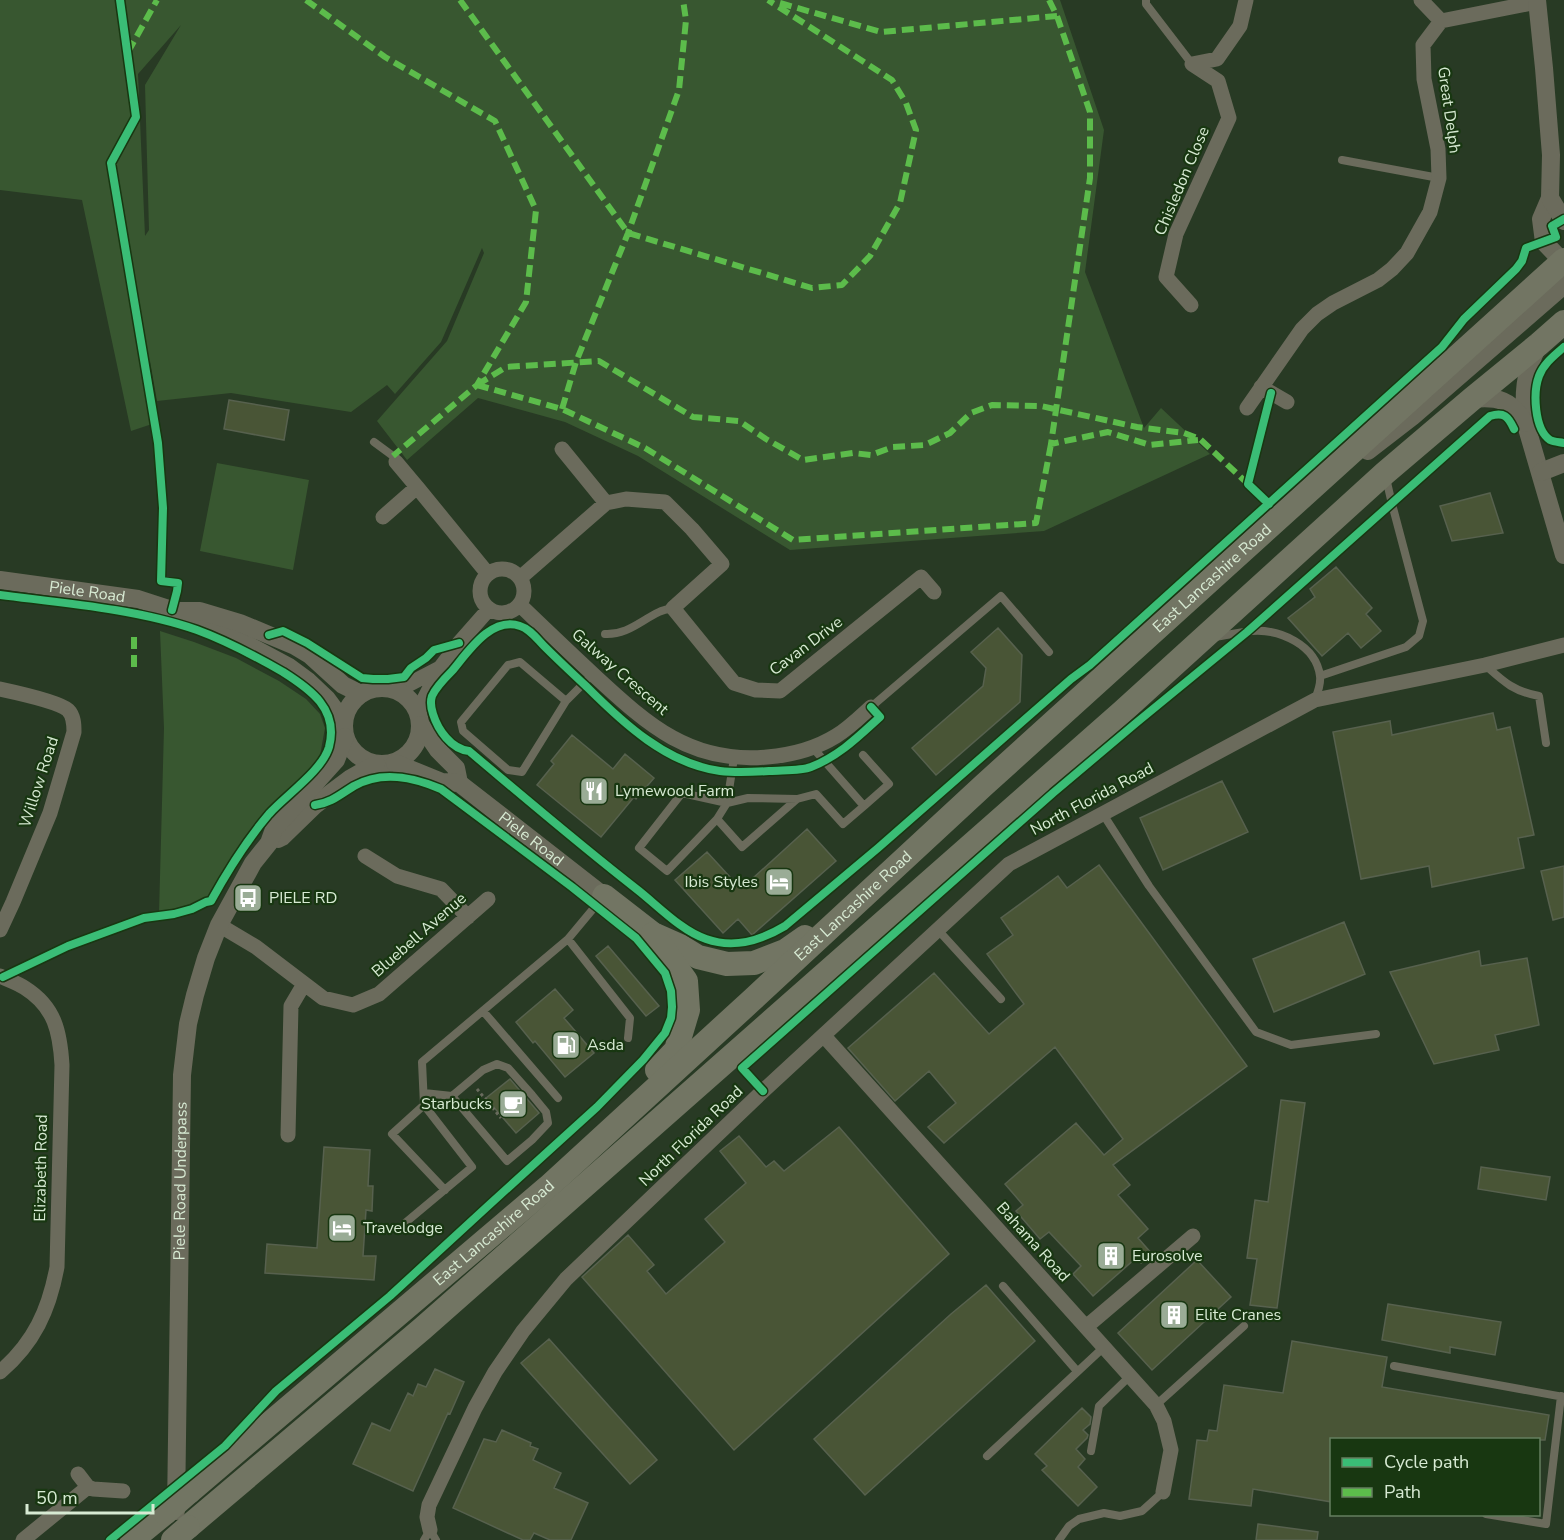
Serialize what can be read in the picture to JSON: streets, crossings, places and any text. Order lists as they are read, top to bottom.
{
  "streets": {
    "highway": ["East Lancashire Road"],
    "street": [
      "Great Delph",
      "Chisledon Close",
      "Piele Road",
      "Cavan Drive",
      "Galway Crescent",
      "Willow Road",
      "North Florida Road",
      "Bluebell Avenue",
      "Elizabeth Road",
      "Piele Road Underpass",
      "Bahama Road"
    ]
  },
  "crossings": [
    ["East Lancashire Road", "Piele Road Underpass"],
    ["Piele Road", "Piele Road Underpass"],
    ["North Florida Road", "Bahama Road"],
    ["Bluebell Avenue", "Piele Road Underpass"]
  ],
  "places": {
    "restaurant": ["Lymewood Farm"],
    "hotel": ["Ibis Styles", "Travelodge"],
    "bus stop": ["PIELE RD"],
    "fuel station": ["Asda"],
    "cafe": ["Starbucks"],
    "building": ["Eurosolve", "Elite Cranes"]
  },
  "legend": ["Cycle path", "Path"],
  "scale_bar": "50 m"
}
